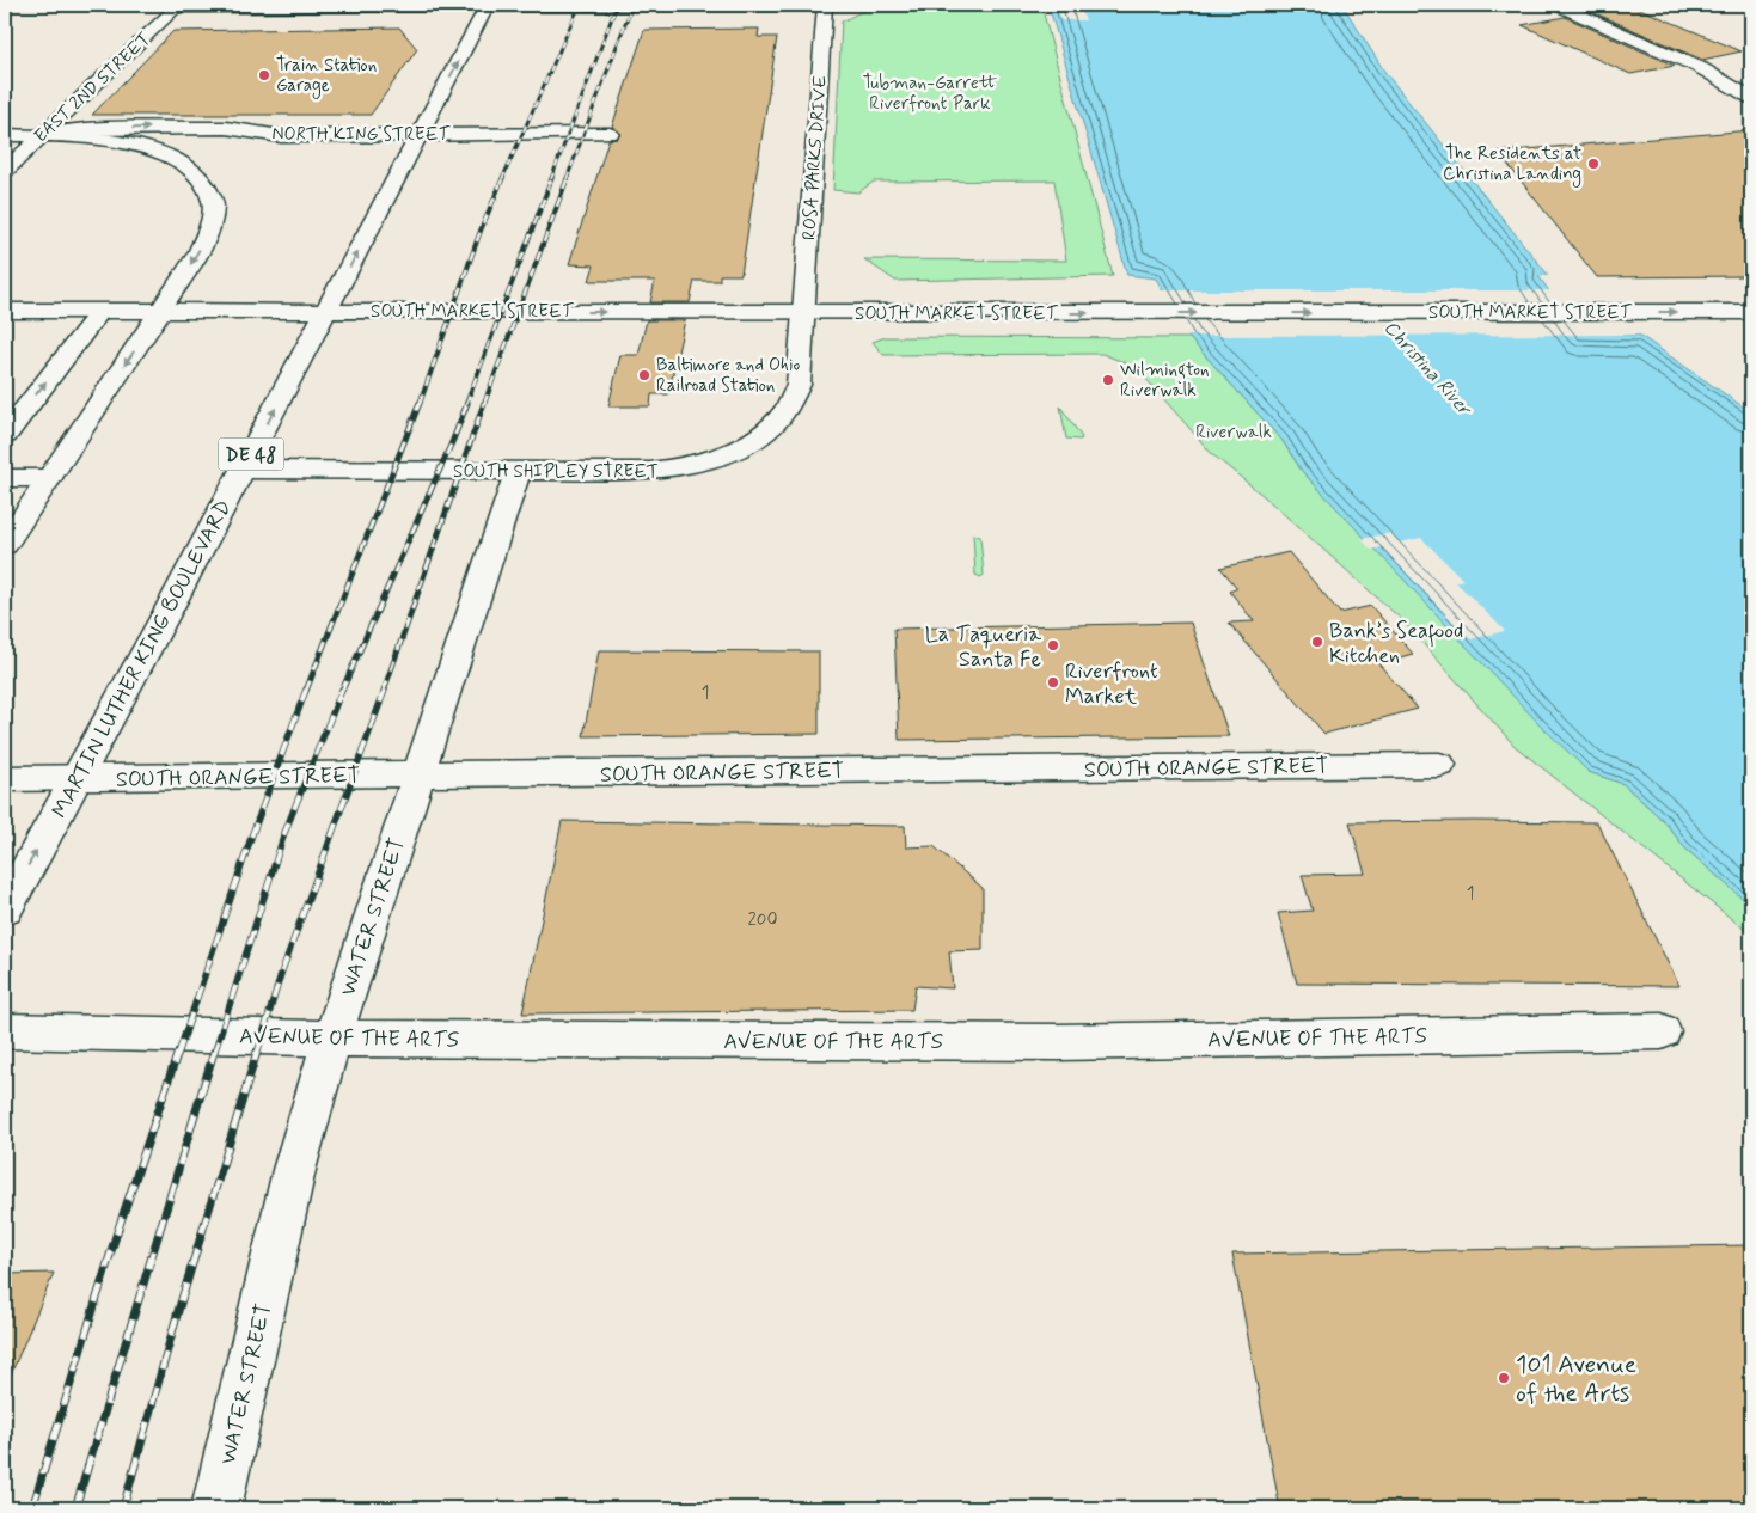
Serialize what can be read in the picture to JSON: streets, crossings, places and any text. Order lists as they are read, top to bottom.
{
  "streets": {
    "street": [
      "EAST 2ND STREET",
      "NORTH KING STREET",
      "ROSA PARKS DRIVE",
      "SOUTH MARKET STREET",
      "DE 48",
      "SOUTH SHIPLEY STREET",
      "MARTIN LUTHER KING BOULEVARD",
      "SOUTH ORANGE STREET",
      "WATER STREET",
      "AVENUE OF THE ARTS"
    ]
  },
  "crossings": [
    ["EAST 2ND STREET", "NORTH KING STREET"],
    ["NORTH KING STREET", "DE 48"],
    ["ROSA PARKS DRIVE", "SOUTH MARKET STREET"],
    ["ROSA PARKS DRIVE", "SOUTH SHIPLEY STREET"],
    ["SOUTH MARKET STREET", "DE 48"],
    ["SOUTH MARKET STREET", "SOUTH SHIPLEY STREET"],
    ["SOUTH MARKET STREET", "MARTIN LUTHER KING BOULEVARD"],
    ["DE 48", "MARTIN LUTHER KING BOULEVARD"],
    ["SOUTH SHIPLEY STREET", "MARTIN LUTHER KING BOULEVARD"],
    ["SOUTH SHIPLEY STREET", "WATER STREET"],
    ["MARTIN LUTHER KING BOULEVARD", "SOUTH ORANGE STREET"],
    ["SOUTH ORANGE STREET", "WATER STREET"],
    ["WATER STREET", "AVENUE OF THE ARTS"]
  ],
  "one_way": ["SOUTH MARKET STREET"],
  "water": ["Christina River"],
  "parks": ["Tubman-Garrett Riverfront Park", "Riverwalk"],
  "places": [
    "Train Station Garage",
    "The Residents at Christina Landing",
    "Baltimore and Ohio Railroad Station",
    "Wilmington Riverwalk",
    "Bank’s Seafood Kitchen",
    "La Taqueria Santa Fe",
    "Riverfront Market",
    "101 Avenue of the Arts"
  ],
  "house_numbers": ["1", "1", "200"]
}
